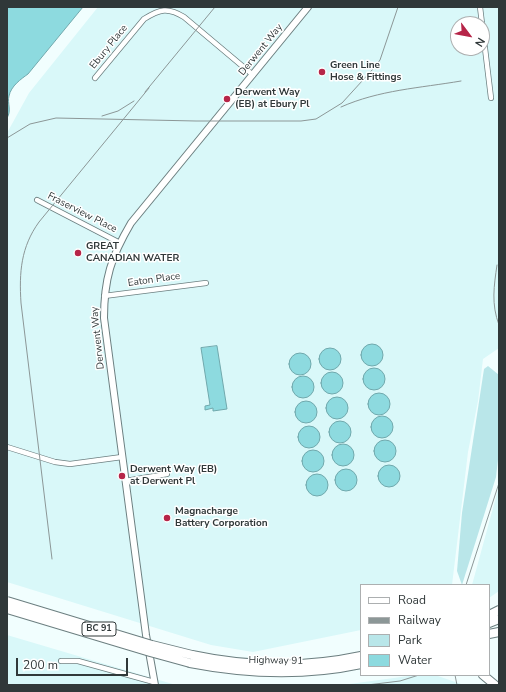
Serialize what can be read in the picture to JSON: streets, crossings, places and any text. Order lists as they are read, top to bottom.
{
  "streets": {
    "highway": ["BC 91", "Highway 91"],
    "street": [
      "Ebury Place",
      "Derwent Way",
      "Fraserview Place",
      "Eaton Place"
    ]
  },
  "crossings": [
    ["Ebury Place", "Derwent Way"],
    ["Derwent Way", "Fraserview Place"],
    ["Derwent Way", "Eaton Place"],
    ["BC 91", "Highway 91"]
  ],
  "places": [
    "Green Line Hose & Fittings",
    "Derwent Way (EB) at Ebury Pl",
    "GREAT CANADIAN WATER",
    "Derwent Way (EB) at Derwent Pl",
    "Magnacharge Battery Corporation"
  ],
  "legend": [
    "Road",
    "Railway",
    "Park",
    "Water"
  ],
  "scale_bar": "200 m",
  "north": "bottom right"
}
